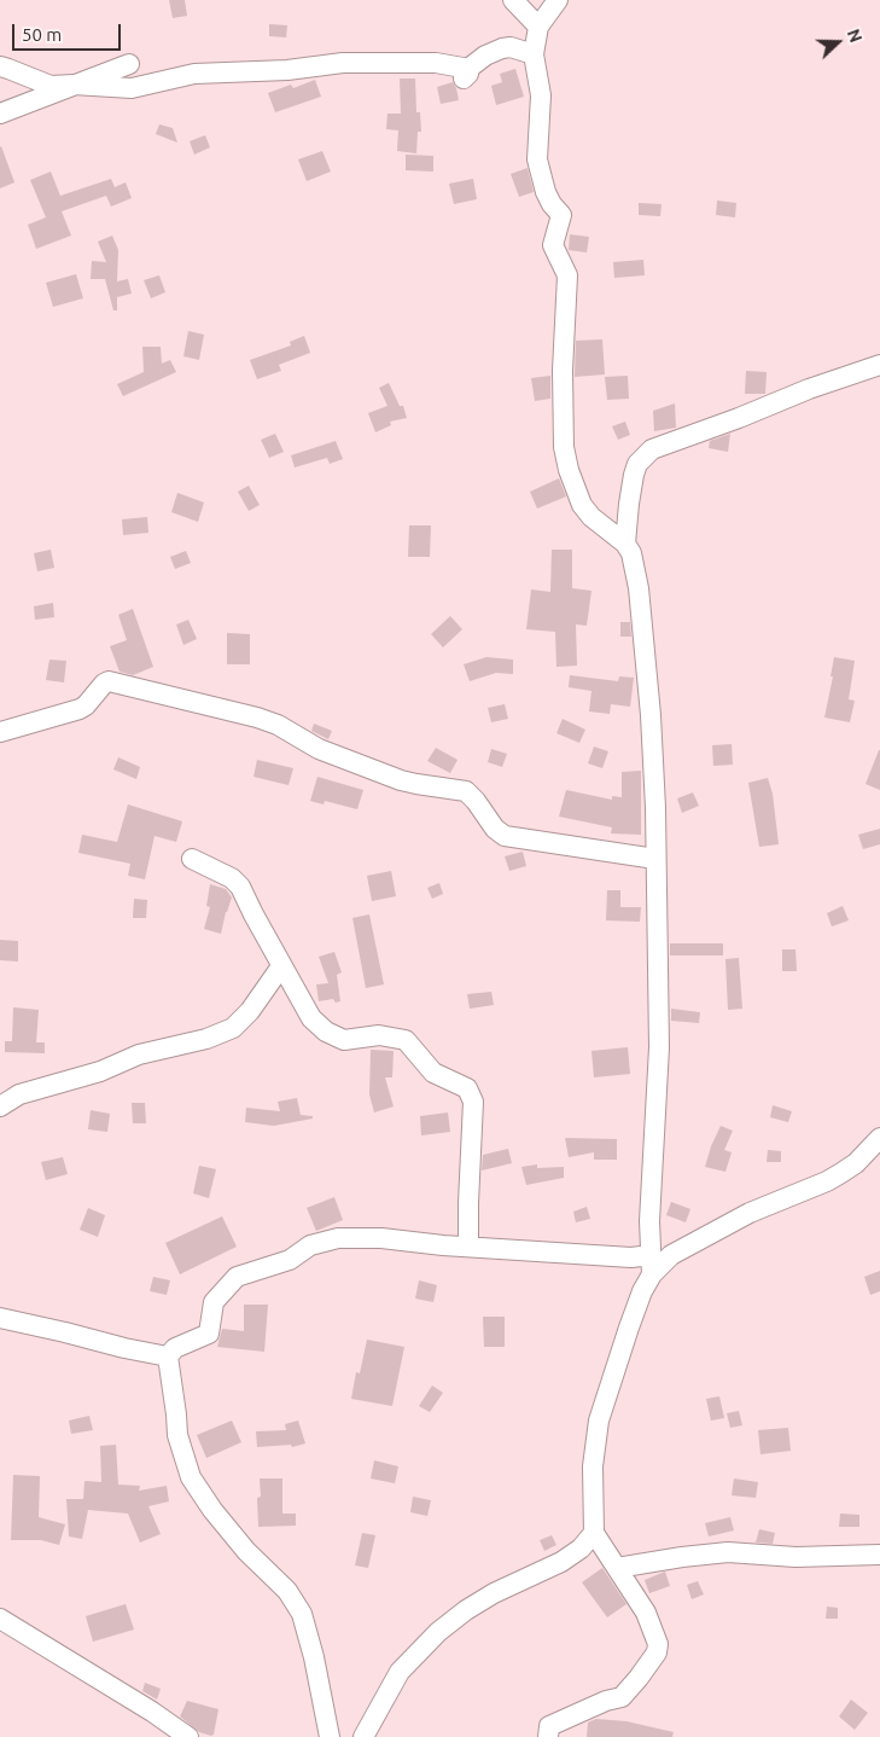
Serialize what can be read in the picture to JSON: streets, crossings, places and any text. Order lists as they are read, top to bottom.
{
  "scale_bar": "50 m",
  "north": "right"
}
